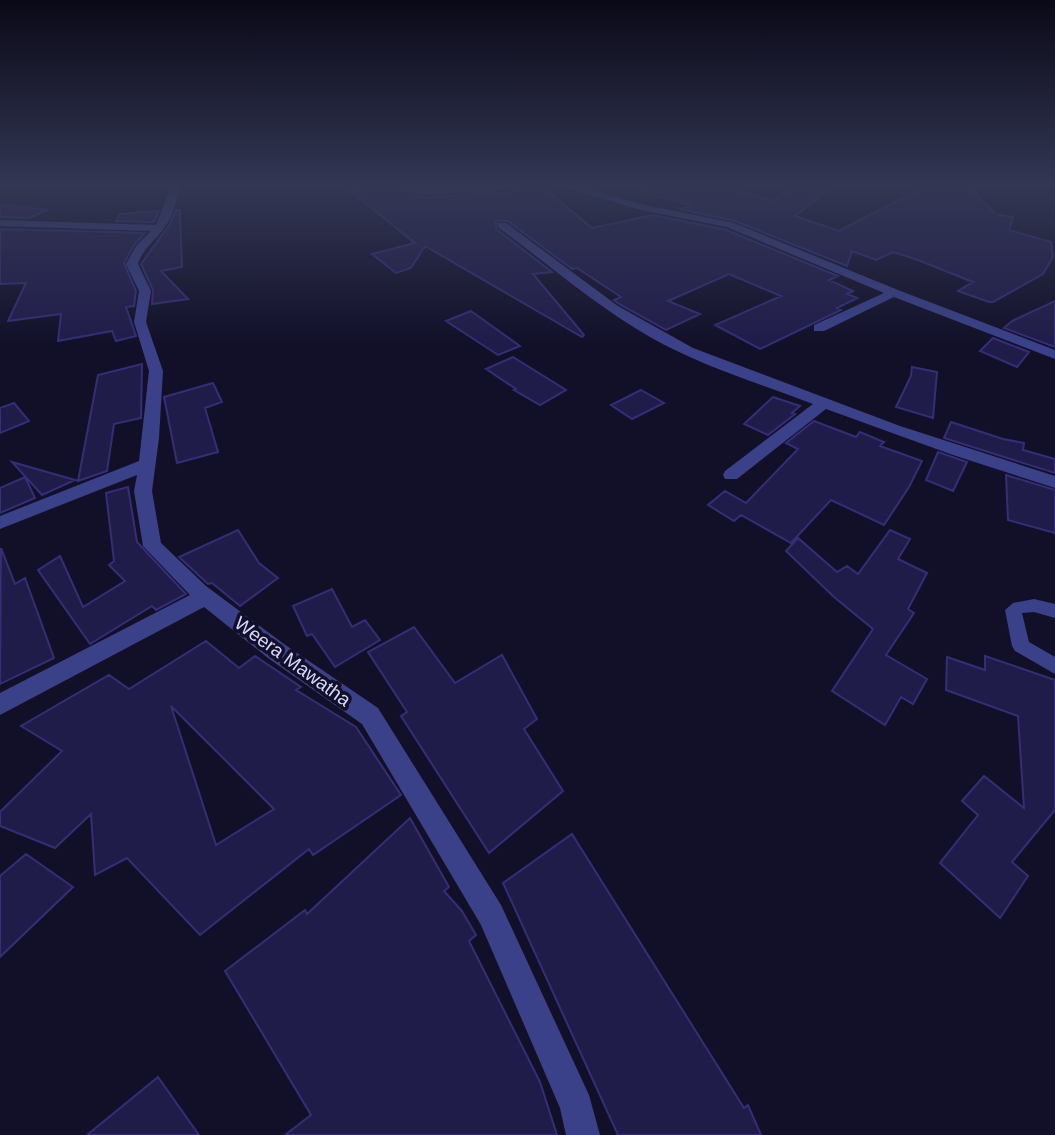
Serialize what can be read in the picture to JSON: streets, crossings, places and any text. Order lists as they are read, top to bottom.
{
  "streets": {
    "street": ["Weera Mawatha"]
  }
}
